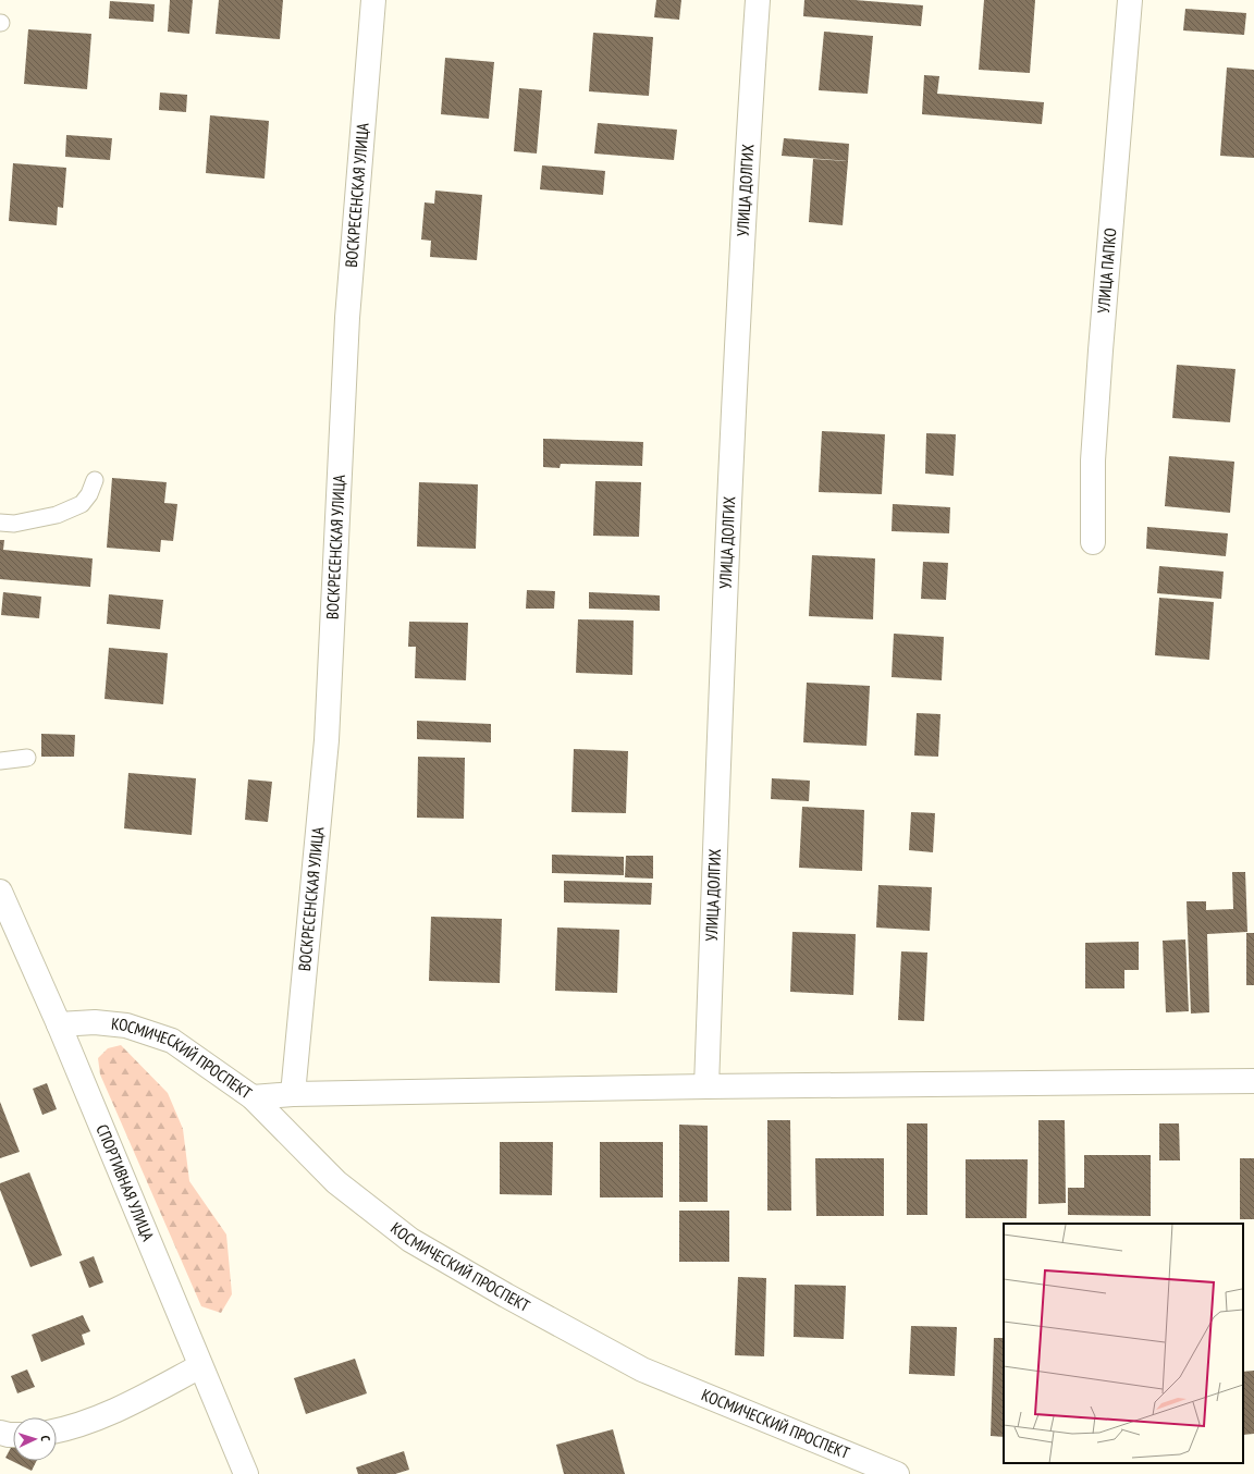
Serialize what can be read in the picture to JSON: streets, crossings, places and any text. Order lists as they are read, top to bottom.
{
  "streets": {
    "street": [
      "УЛИЦА ДОЛГИХ",
      "ВОСКРЕСЕНСКАЯ УЛИЦА",
      "УЛИЦА ПАПКО",
      "КОСМИЧЕСКИЙ ПРОСПЕКТ",
      "СПОРТИВНАЯ УЛИЦА"
    ]
  },
  "crossings": [
    ["КОСМИЧЕСКИЙ ПРОСПЕКТ", "СПОРТИВНАЯ УЛИЦА"]
  ],
  "north": "right"
}
